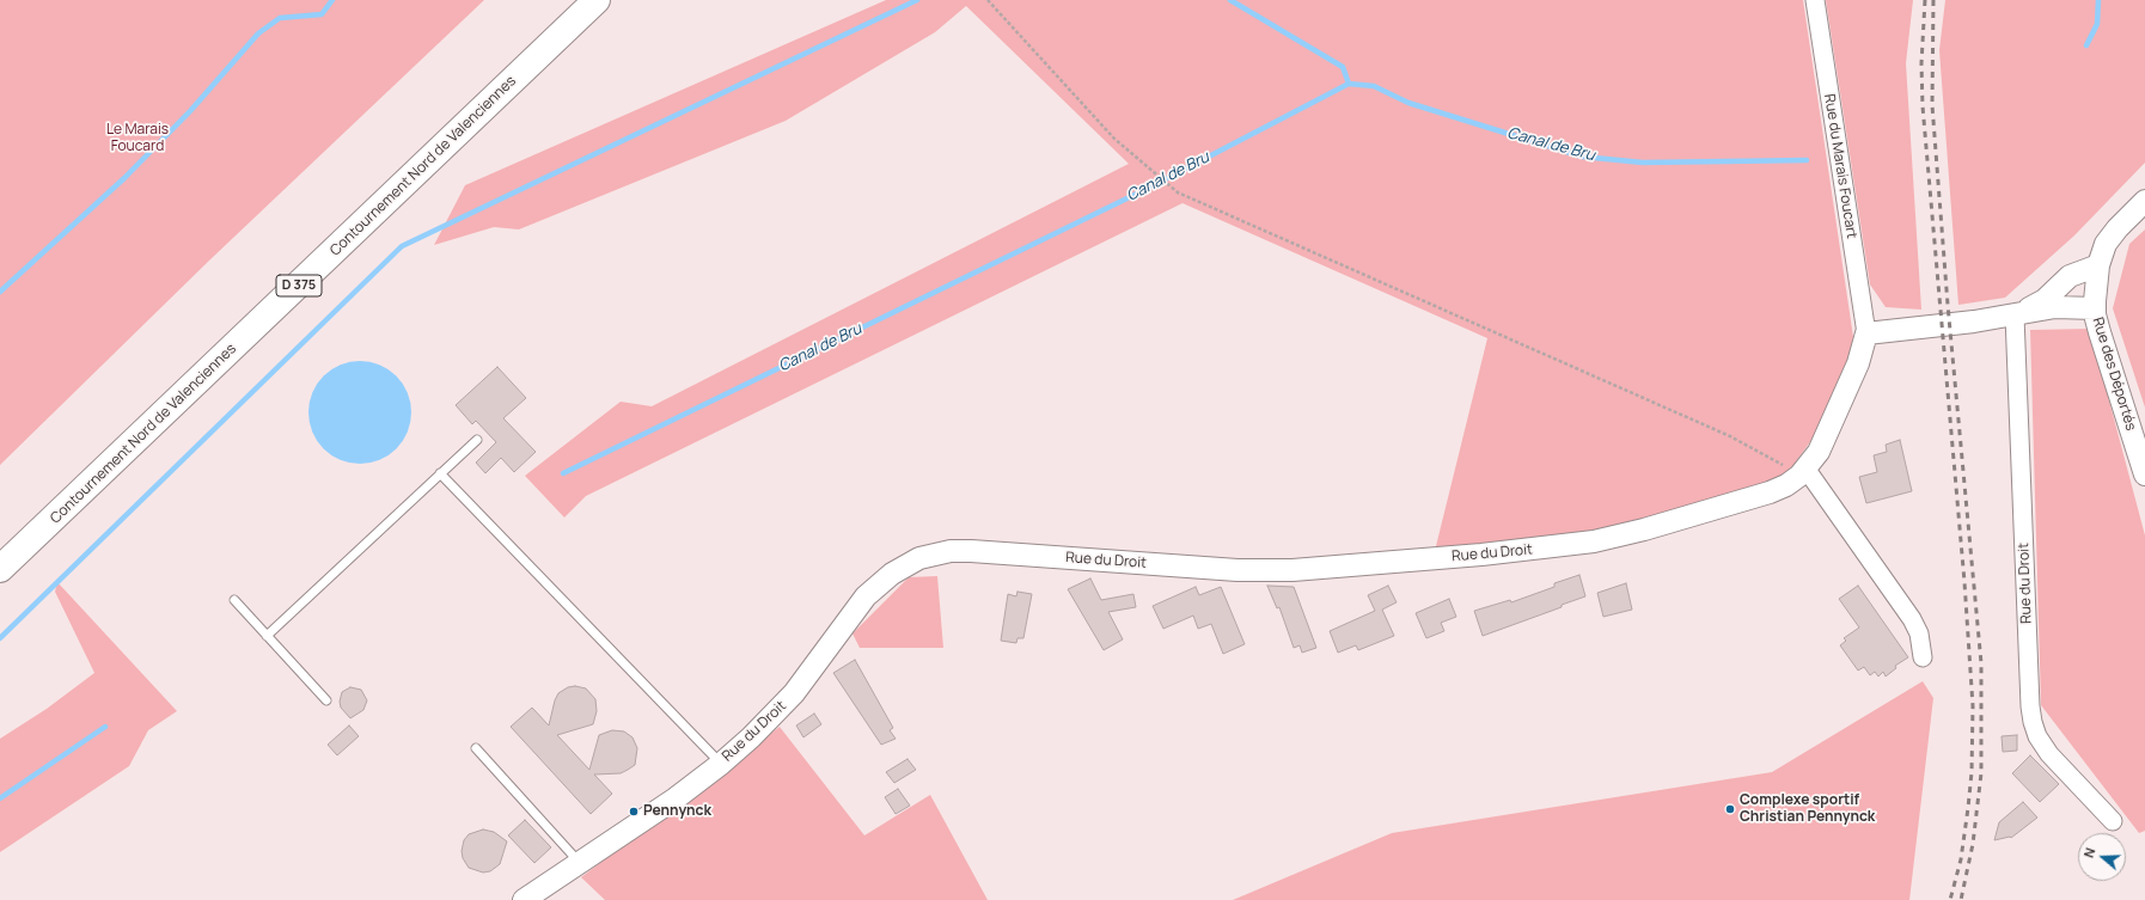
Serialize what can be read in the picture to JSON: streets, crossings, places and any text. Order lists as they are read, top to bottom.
{
  "streets": {
    "main road": ["Contournement Nord de Valenciennes", "D 375"],
    "street": ["Rue du Marais Foucart", "Rue des Déportés", "Rue du Droit"]
  },
  "crossings": [
    ["Rue du Marais Foucart", "Rue du Droit"]
  ],
  "water": ["Canal de Bru"],
  "parks": ["Le Marais Foucard"],
  "places": ["Complexe sportif Christian Pennynck", "Pennynck"],
  "north": "left"
}
